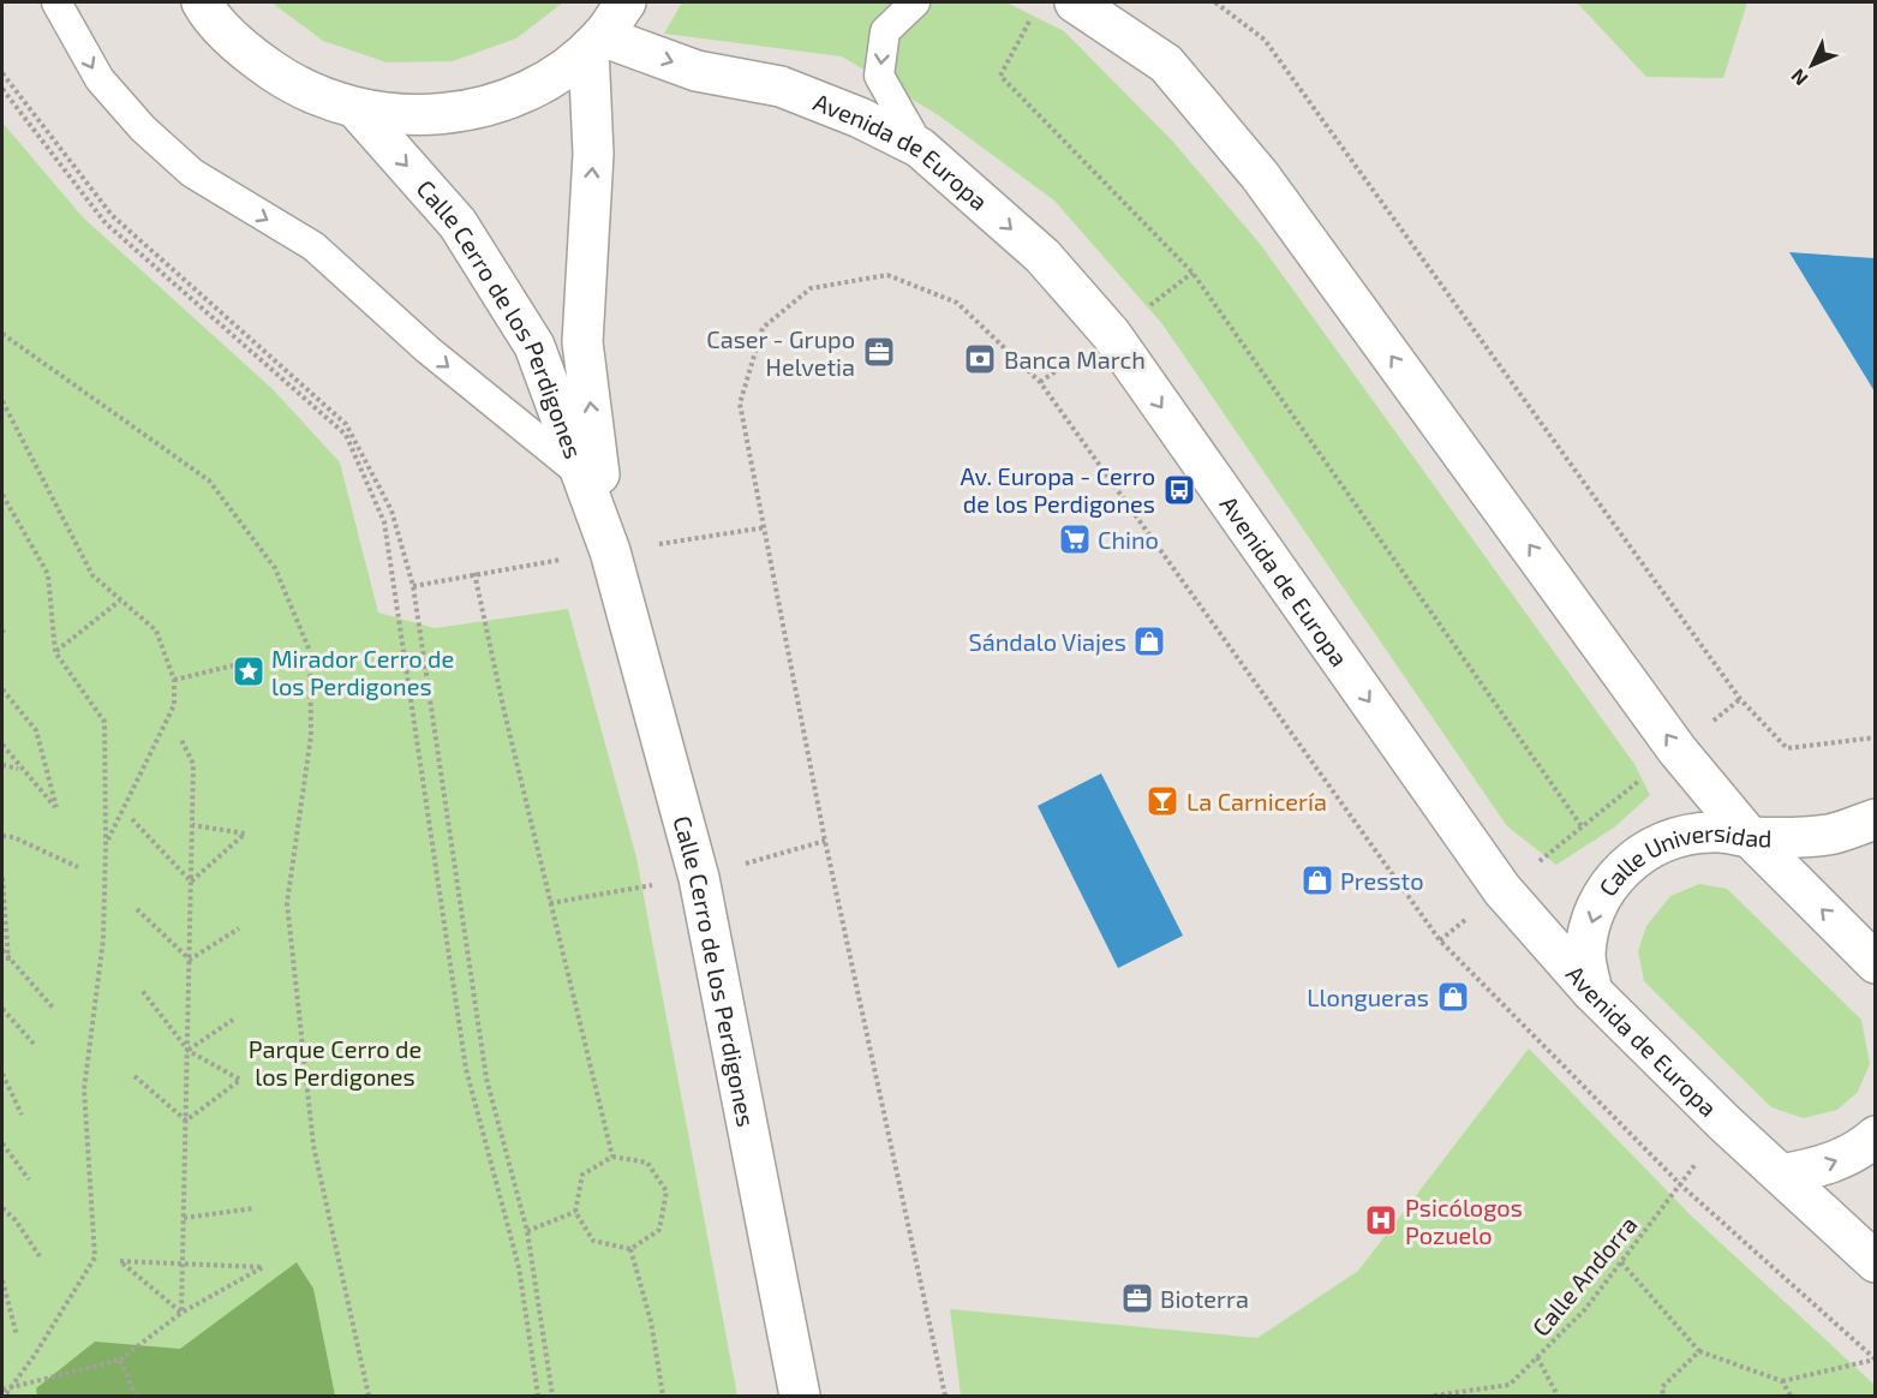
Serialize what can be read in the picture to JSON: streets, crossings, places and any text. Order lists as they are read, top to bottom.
{
  "streets": {
    "street": ["Avenida de Europa", "Calle Cerro de los Perdigones", "Calle Universidad"],
    "path": ["Calle Andorra"]
  },
  "crossings": [
    ["Avenida de Europa", "Calle Cerro de los Perdigones"],
    ["Avenida de Europa", "Calle Universidad"],
    ["Avenida de Europa", "Calle Andorra"]
  ],
  "one_way": ["Calle Universidad"],
  "parks": ["Parque Cerro de los Perdigones"],
  "places": {
    "office": ["Caser - Grupo Helvetia", "Bioterra"],
    "bank": ["Banca March"],
    "bus stop": ["Av. Europa - Cerro de los Perdigones"],
    "supermarket": ["Chino"],
    "shop": ["Sándalo Viajes", "Pressto", "Llongueras"],
    "place": ["Mirador Cerro de los Perdigones"],
    "bar": ["La Carnicería"],
    "hospital": ["Psicólogos Pozuelo"]
  },
  "north": "bottom left"
}
